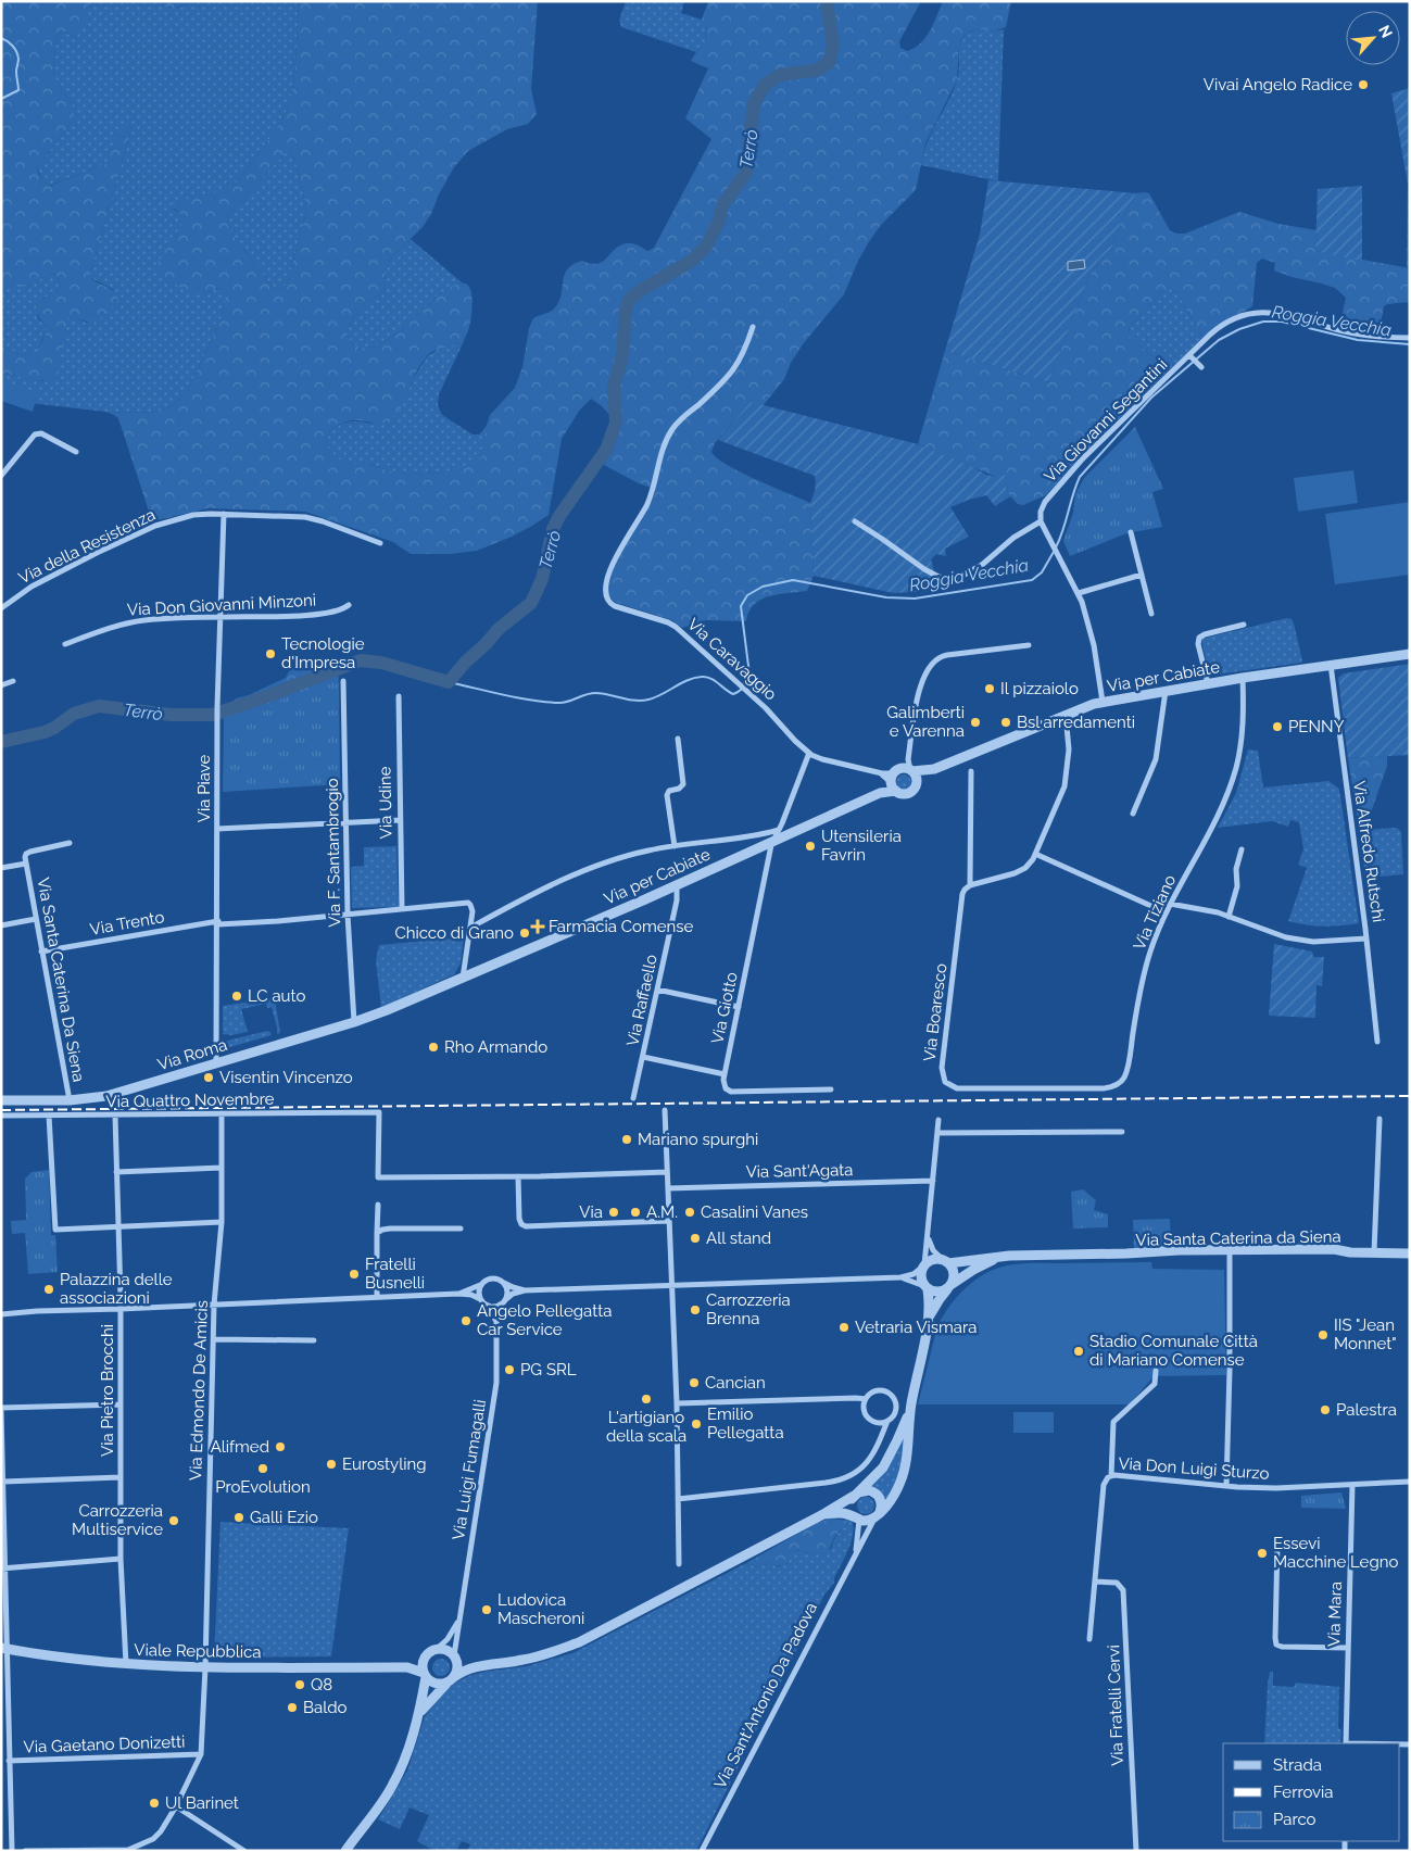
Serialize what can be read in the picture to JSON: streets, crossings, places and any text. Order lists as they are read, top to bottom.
{
  "streets": {
    "street": [
      "Via Giovanni Segantini",
      "Via della Resistenza",
      "Via Don Giovanni Minzoni",
      "Via Caravaggio",
      "Via per Cabiate",
      "Via Piave",
      "Via Udine",
      "Via Alfredo Rutschi",
      "Via F. Santambrogio",
      "Via Tiziano",
      "Via Trento",
      "Via Santa Caterina Da Siena",
      "Via Raffaello",
      "Via Giotto",
      "Via Boaresco",
      "Via Roma",
      "Via Quattro Novembre",
      "Via Sant'Agata",
      "Via Santa Caterina da Siena",
      "Via Pietro Brocchi",
      "Via Edmondo De Amicis",
      "Via Don Luigi Sturzo",
      "Via Luigi Fumagalli",
      "Via Mara",
      "Viale Repubblica",
      "Via Sant'Antonio Da Padova",
      "Via Fratelli Cervi",
      "Via Gaetano Donizetti"
    ]
  },
  "crossings": [
    ["Via della Resistenza", "Via Piave"],
    ["Via Don Giovanni Minzoni", "Via Piave"],
    ["Via Caravaggio", "Via per Cabiate"],
    ["Via Caravaggio", "Via Giotto"],
    ["Via per Cabiate", "Via Alfredo Rutschi"],
    ["Via per Cabiate", "Via Tiziano"],
    ["Via per Cabiate", "Via Raffaello"],
    ["Via per Cabiate", "Via Giotto"],
    ["Via per Cabiate", "Via Roma"],
    ["Via Piave", "Via Trento"],
    ["Via Piave", "Via Roma"],
    ["Via Udine", "Via Trento"],
    ["Via F. Santambrogio", "Via Trento"],
    ["Via F. Santambrogio", "Via Roma"],
    ["Via Tiziano", "Via Boaresco"],
    ["Via Trento", "Via Santa Caterina Da Siena"],
    ["Via Santa Caterina Da Siena", "Via Roma"],
    ["Via Quattro Novembre", "Via Pietro Brocchi"],
    ["Via Quattro Novembre", "Via Edmondo De Amicis"],
    ["Via Pietro Brocchi", "Viale Repubblica"],
    ["Via Edmondo De Amicis", "Viale Repubblica"],
    ["Via Edmondo De Amicis", "Via Gaetano Donizetti"],
    ["Via Don Luigi Sturzo", "Via Mara"],
    ["Via Don Luigi Sturzo", "Via Fratelli Cervi"],
    ["Via Luigi Fumagalli", "Viale Repubblica"]
  ],
  "water": ["Terrò", "Roggia Vecchia"],
  "places": {
    "other": [
      "Vivai Angelo Radice",
      "Tecnologie d'Impresa",
      "Il pizzaiolo",
      "Galimberti e Varenna",
      "Bsl arredamenti",
      "PENNY",
      "Utensileria Favrin",
      "Chicco di Grano",
      "LC auto",
      "Rho Armando",
      "Visentin Vincenzo",
      "Mariano spurghi",
      "Via",
      "A.M.",
      "Casalini Vanes",
      "All stand",
      "Fratelli Busnelli",
      "Palazzina delle associazioni",
      "Carrozzeria Brenna",
      "Angelo Pellegatta Car Service",
      "Vetraria Vismara",
      "IIS \"Jean Monnet\"",
      "Stadio Comunale Città di Mariano Comense",
      "PG SRL",
      "Cancian",
      "L'artigiano della scala",
      "Palestra",
      "Emilio Pellegatta",
      "Alifmed",
      "Eurostyling",
      "ProEvolution",
      "Galli Ezio",
      "Carrozzeria Multiservice",
      "Essevi Macchine Legno",
      "Ludovica Mascheroni",
      "Q8",
      "Baldo",
      "Ul Barinet"
    ],
    "health": ["Farmacia Comense"]
  },
  "legend": ["Strada", "Ferrovia", "Parco"],
  "north": "top right"
}
